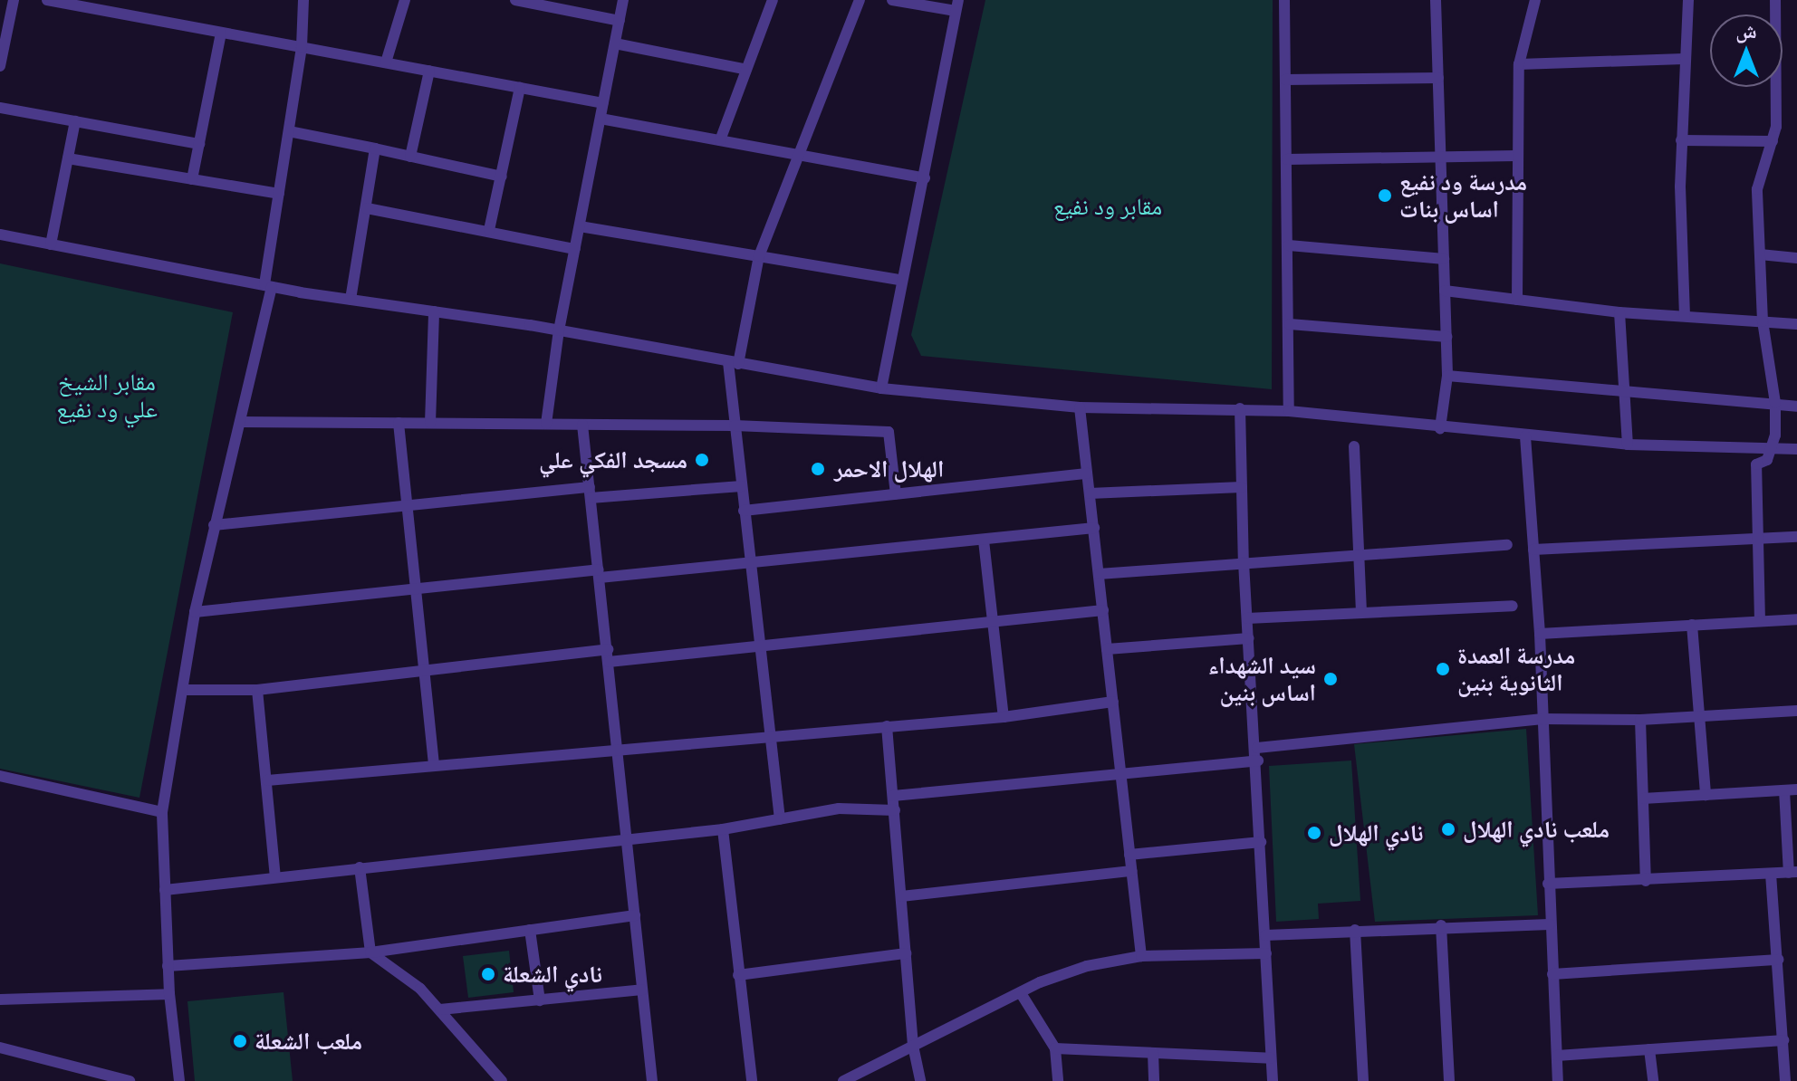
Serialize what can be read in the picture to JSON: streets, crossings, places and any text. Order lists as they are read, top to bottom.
{
  "parks": ["مقابر ود نفيع", "مقابر الشيخ علي ود نفيع"],
  "places": [
    "مدرسة ود نفيع اساس بنات",
    "مسجد الفكي علي",
    "الهلال الاحمر",
    "مدرسة العمدة الثانوية بنين",
    "سيد الشهداء اساس بنين",
    "ملعب نادي الهلال",
    "نادي الهلال",
    "نادي الشعلة",
    "ملعب الشعلة"
  ],
  "north": "top"
}
